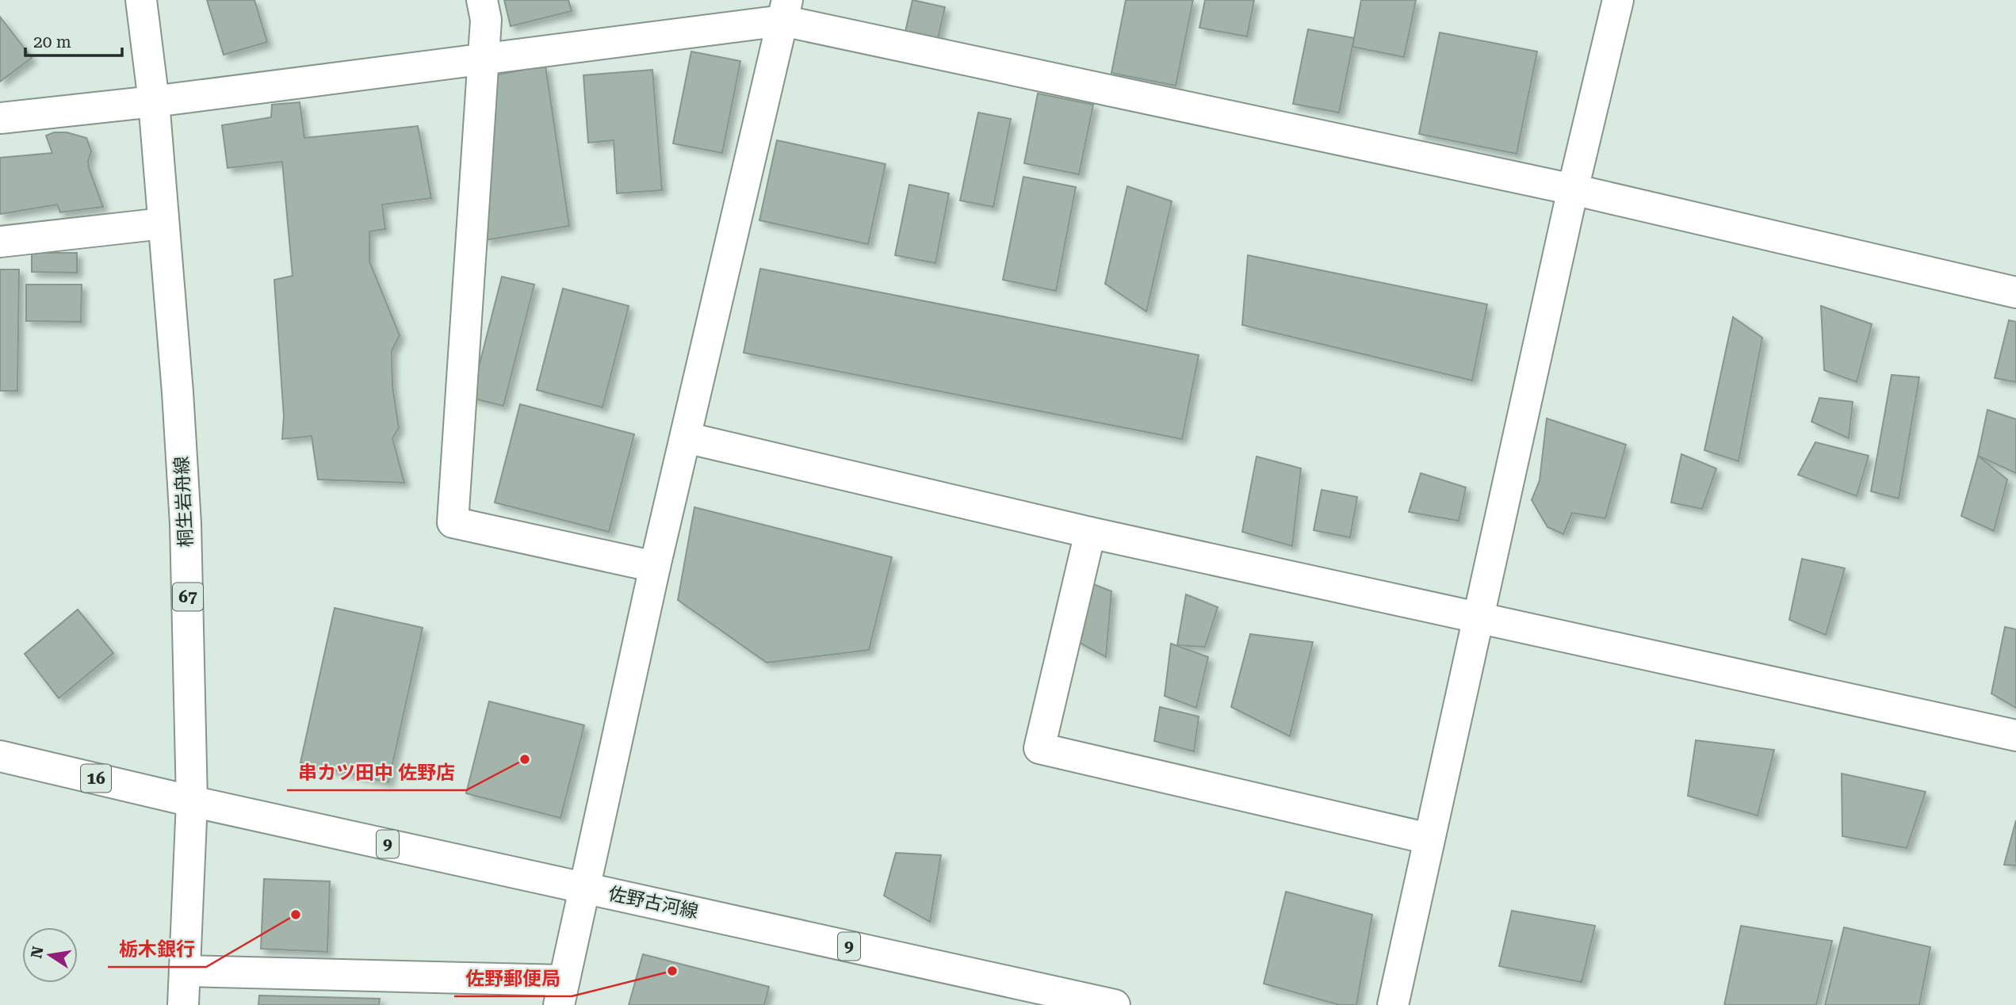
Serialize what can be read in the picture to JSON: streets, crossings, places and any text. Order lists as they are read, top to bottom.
{
  "streets": {
    "street": [
      "桐生岩舟線",
      "67",
      "16",
      "9",
      "佐野古河線"
    ]
  },
  "crossings": [
    ["桐生岩舟線", "16"],
    ["桐生岩舟線", "佐野古河線"],
    ["16", "佐野古河線"]
  ],
  "places": ["串カツ田中 佐野店", "栃木銀行", "佐野郵便局"],
  "scale_bar": "20 m",
  "north": "left"
}
